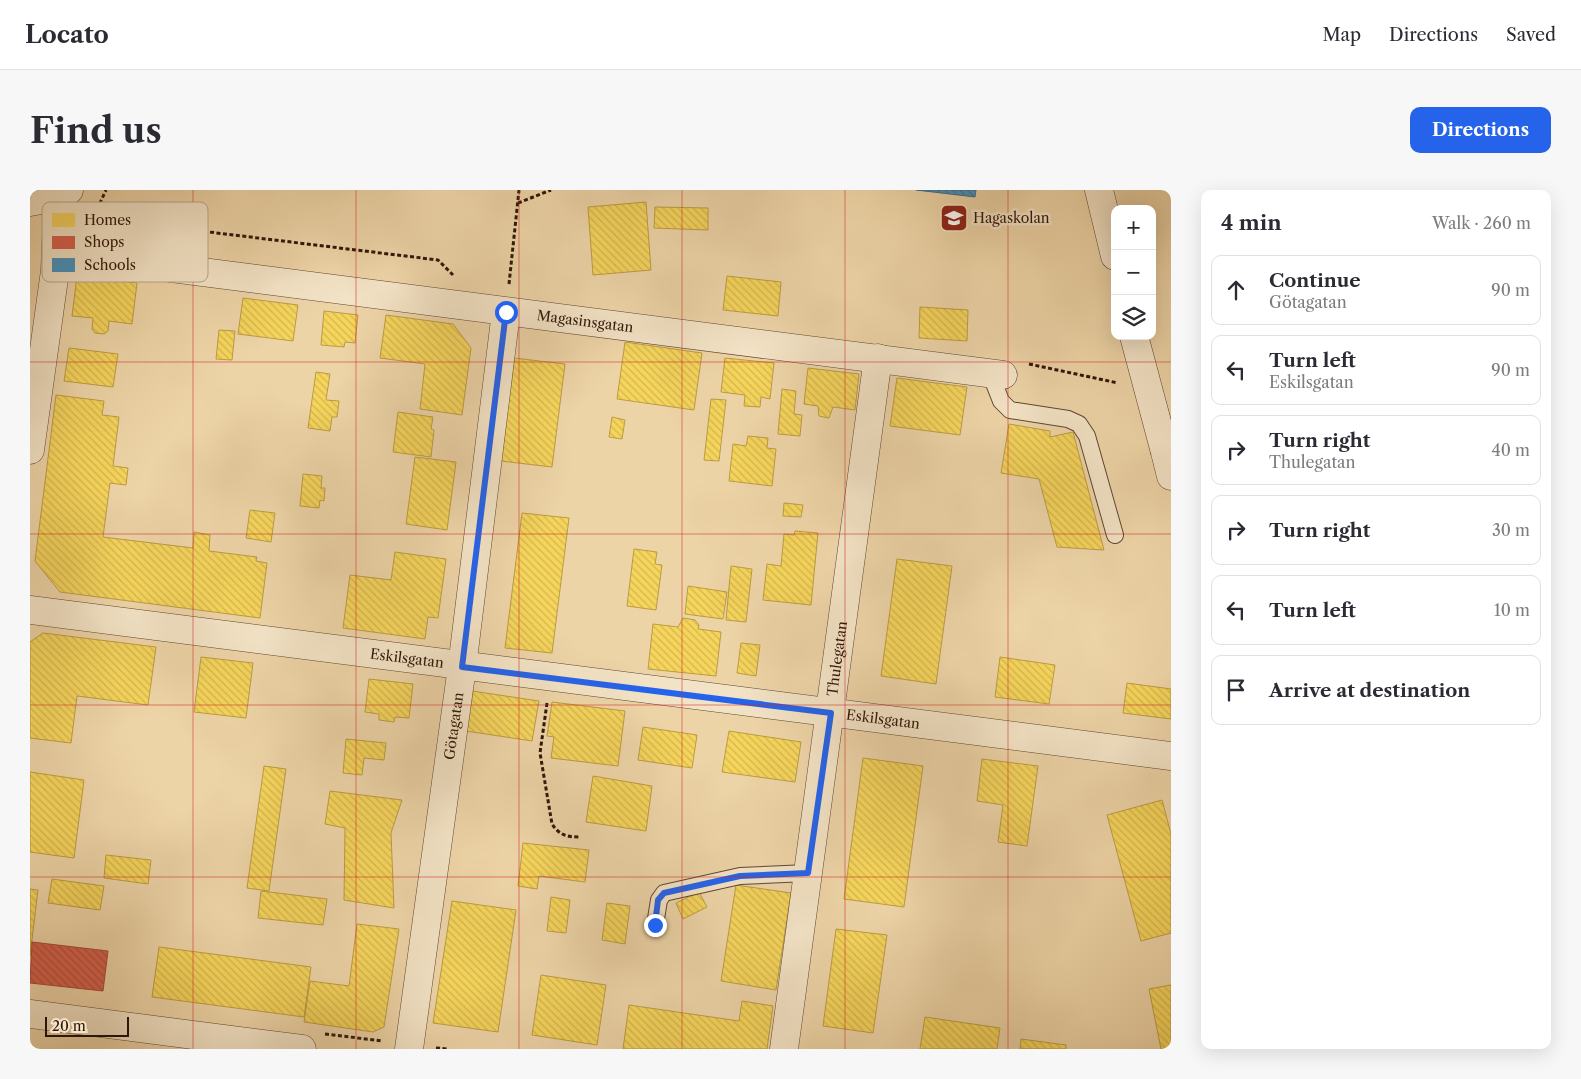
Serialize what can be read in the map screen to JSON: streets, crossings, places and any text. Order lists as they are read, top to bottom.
{
  "streets": {
    "street": [
      "Magasinsgatan",
      "Thulegatan",
      "Eskilsgatan",
      "Götagatan"
    ]
  },
  "crossings": [
    ["Magasinsgatan", "Thulegatan"],
    ["Magasinsgatan", "Götagatan"],
    ["Thulegatan", "Eskilsgatan"],
    ["Eskilsgatan", "Götagatan"]
  ],
  "places": {
    "school or university": ["Hagaskolan"]
  },
  "legend": ["Homes", "Shops", "Schools"],
  "scale_bar": "20 m",
  "page": {
    "header": "Locato",
    "nav": ["Map", "Directions", "Saved"],
    "buttons": "Directions",
    "title": "Find us",
    "heading": ["4 min", "Walk · 260 m"],
    "map_buttons": ["+", "−"],
    "list": [
      ["Continue", "Götagatan", "90 m"],
      ["Turn left", "Eskilsgatan", "90 m"],
      ["Turn right", "Thulegatan", "40 m"],
      ["Turn right", "30 m"],
      ["Turn left", "10 m"],
      "Arrive at destination"
    ],
    "scale": "20 m"
  }
}
